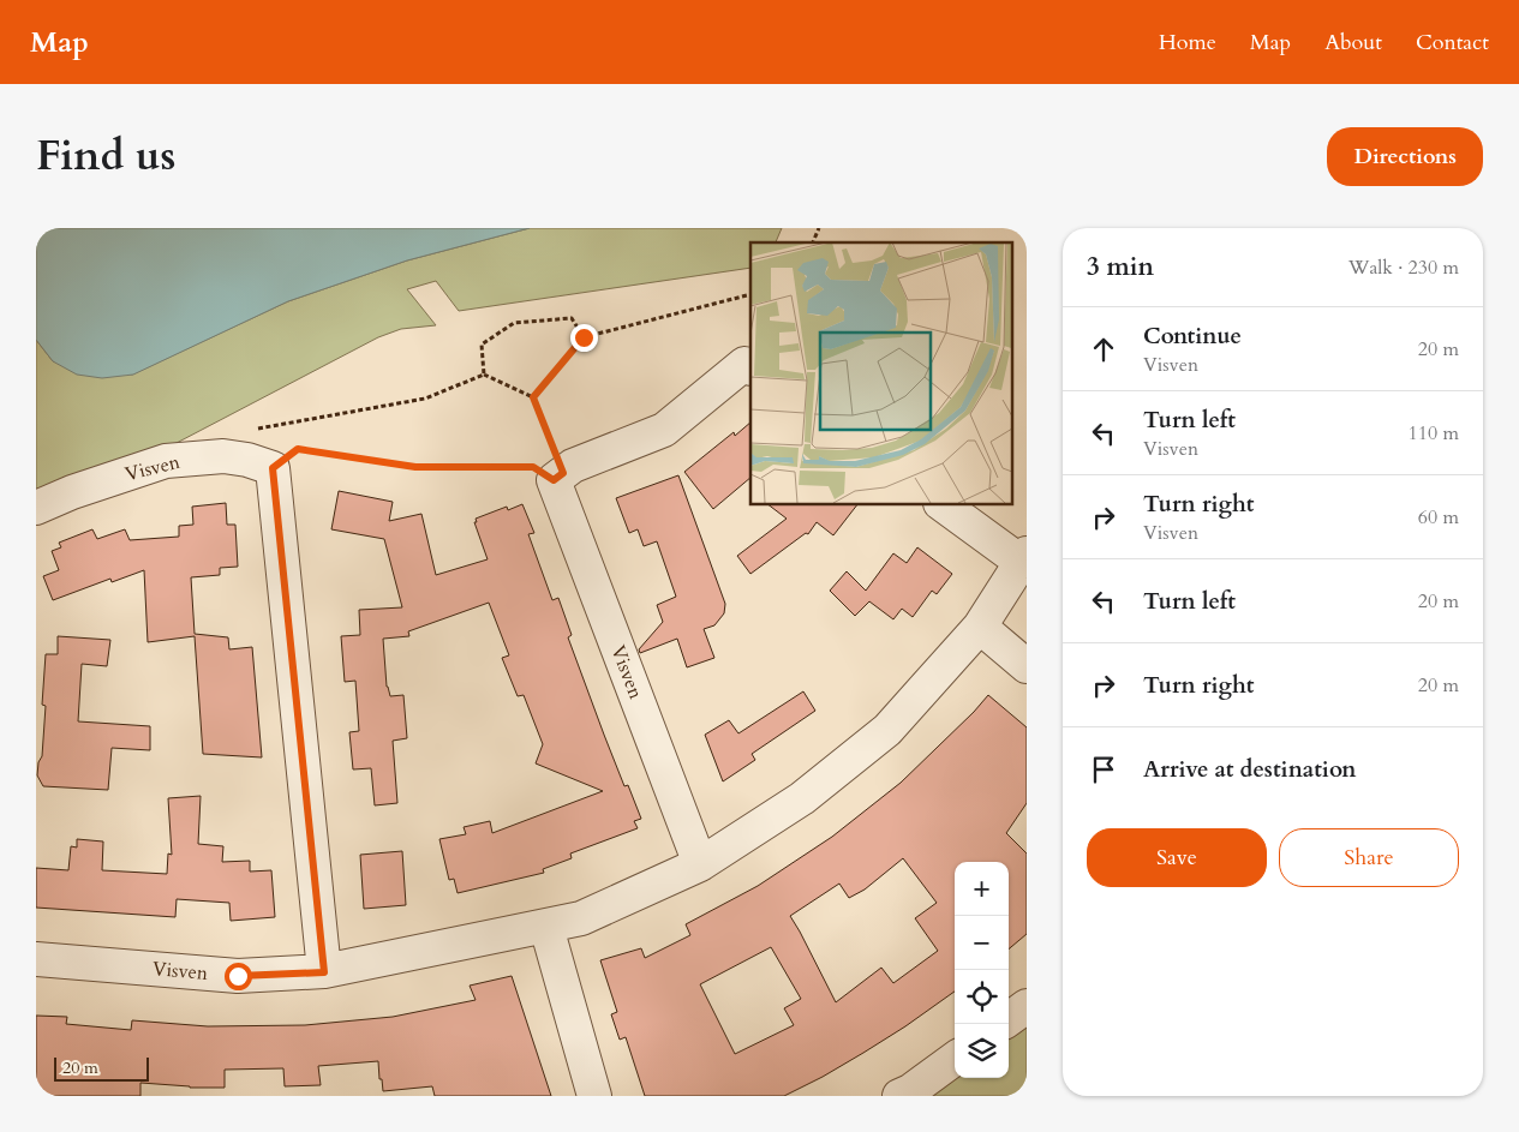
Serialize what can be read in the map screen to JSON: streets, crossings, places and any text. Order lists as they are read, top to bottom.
{
  "streets": {
    "street": ["Visven"]
  },
  "scale_bar": "20 m",
  "page": {
    "header": "Map",
    "nav": [
      "Home",
      "Map",
      "About",
      "Contact"
    ],
    "title": "Find us",
    "buttons": [
      "Directions",
      ["Save", "Share"]
    ],
    "heading": ["3 min", "Walk · 230 m"],
    "list": [
      ["Continue", "Visven", "20 m"],
      ["Turn left", "Visven", "110 m"],
      ["Turn right", "Visven", "60 m"],
      ["Turn left", "20 m"],
      ["Turn right", "20 m"],
      "Arrive at destination"
    ],
    "map_buttons": ["+", "−"],
    "scale": "20 m"
  }
}
